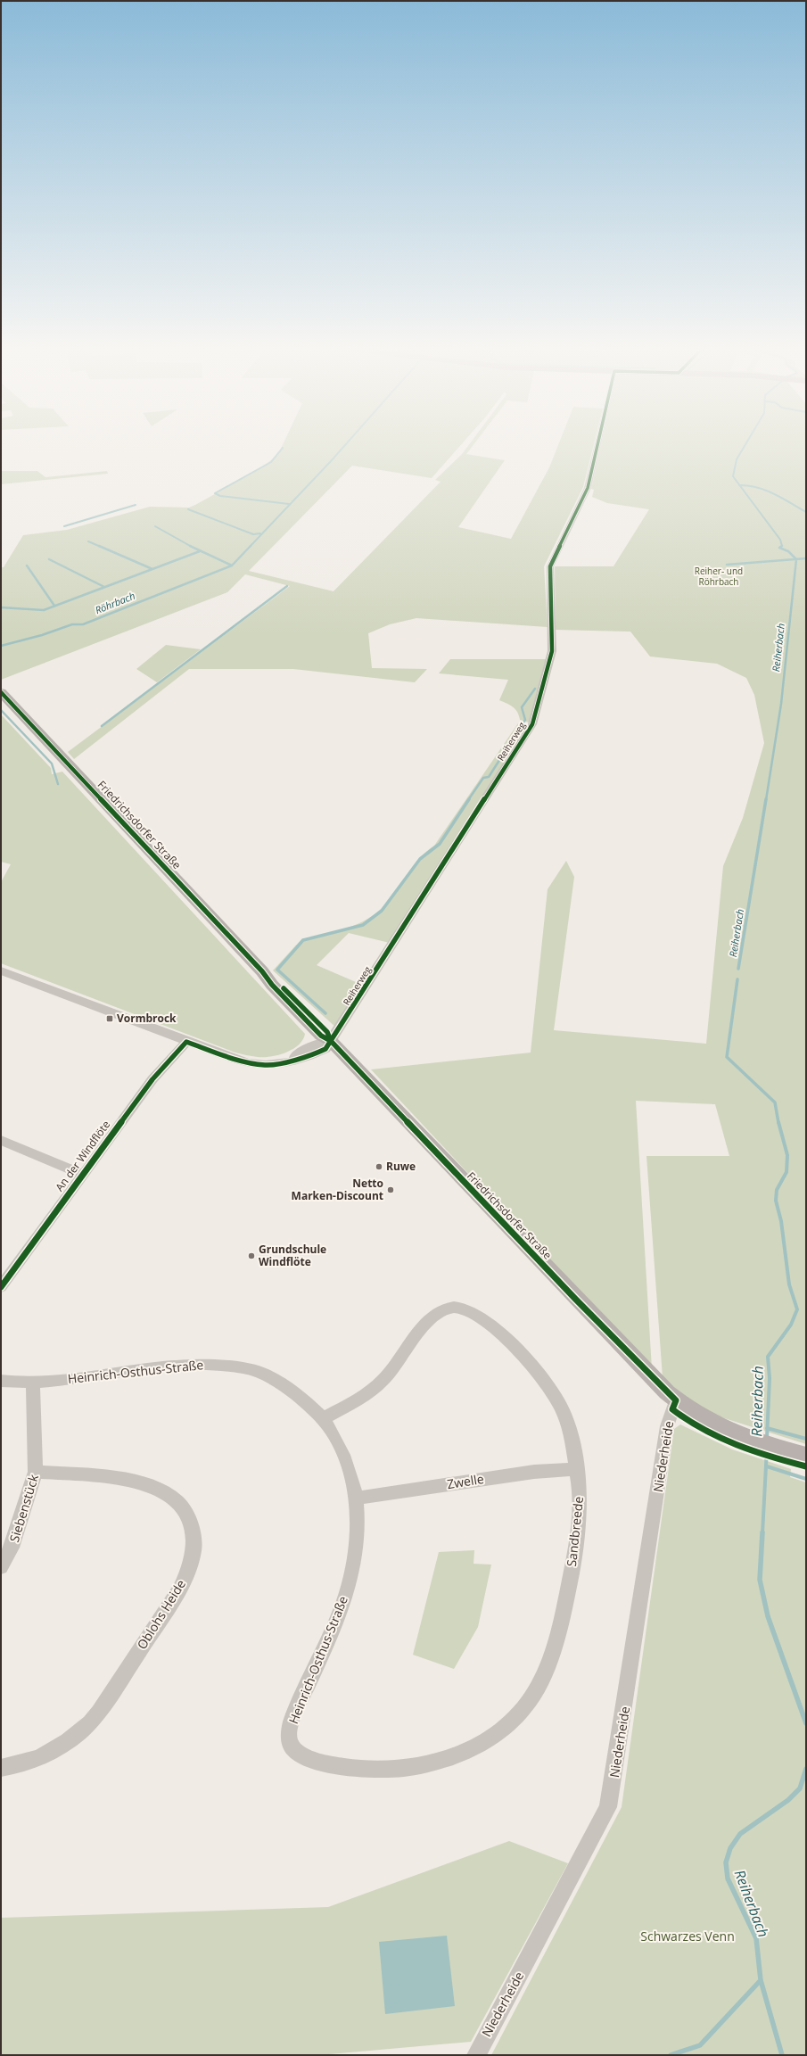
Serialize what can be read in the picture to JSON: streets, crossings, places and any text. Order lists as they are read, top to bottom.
{
  "streets": {
    "main road": ["Friedrichsdorfer Straße"],
    "street": [
      "Reiherweg",
      "An der Windflöte",
      "Heinrich-Osthus-Straße",
      "Niederheide",
      "Zwelle",
      "Siebenstück",
      "Sandbreede",
      "Oblohs Heide"
    ]
  },
  "crossings": [
    ["Reiherweg", "Friedrichsdorfer Straße"],
    ["Reiherweg", "An der Windflöte"],
    ["Friedrichsdorfer Straße", "Niederheide"],
    ["Heinrich-Osthus-Straße", "Zwelle"],
    ["Heinrich-Osthus-Straße", "Siebenstück"],
    ["Heinrich-Osthus-Straße", "Sandbreede"],
    ["Zwelle", "Sandbreede"],
    ["Siebenstück", "Oblohs Heide"]
  ],
  "water": ["Röhrbach", "Reiherbach"],
  "parks": ["Reiher- und Röhrbach", "Schwarzes Venn"],
  "places": {
    "transit": ["Vormbrock"],
    "other": ["Ruwe", "Netto Marken-Discount", "Grundschule Windflöte"]
  }
}
